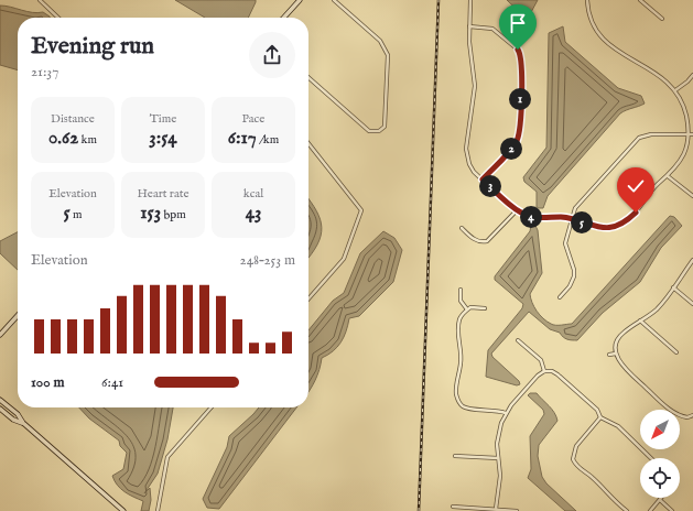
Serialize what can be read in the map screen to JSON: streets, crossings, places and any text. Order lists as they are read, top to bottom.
{
  "north": "bottom left",
  "page": {
    "heading": ["Evening run", "21:37"],
    "pins": [
      "1",
      "2",
      "3",
      "4",
      "5"
    ],
    "stats": [
      ["Distance", "0.62 km"],
      ["Time", "3:54"],
      ["Pace", "6:17 /km"],
      ["Elevation", "5 m"],
      ["Heart rate", "153 bpm"],
      ["kcal", "43"]
    ],
    "chart": ["Elevation", "248–253 m"],
    "list": [
      {
        "name": "100 m",
        "note": "6:41"
      }
    ]
  }
}
